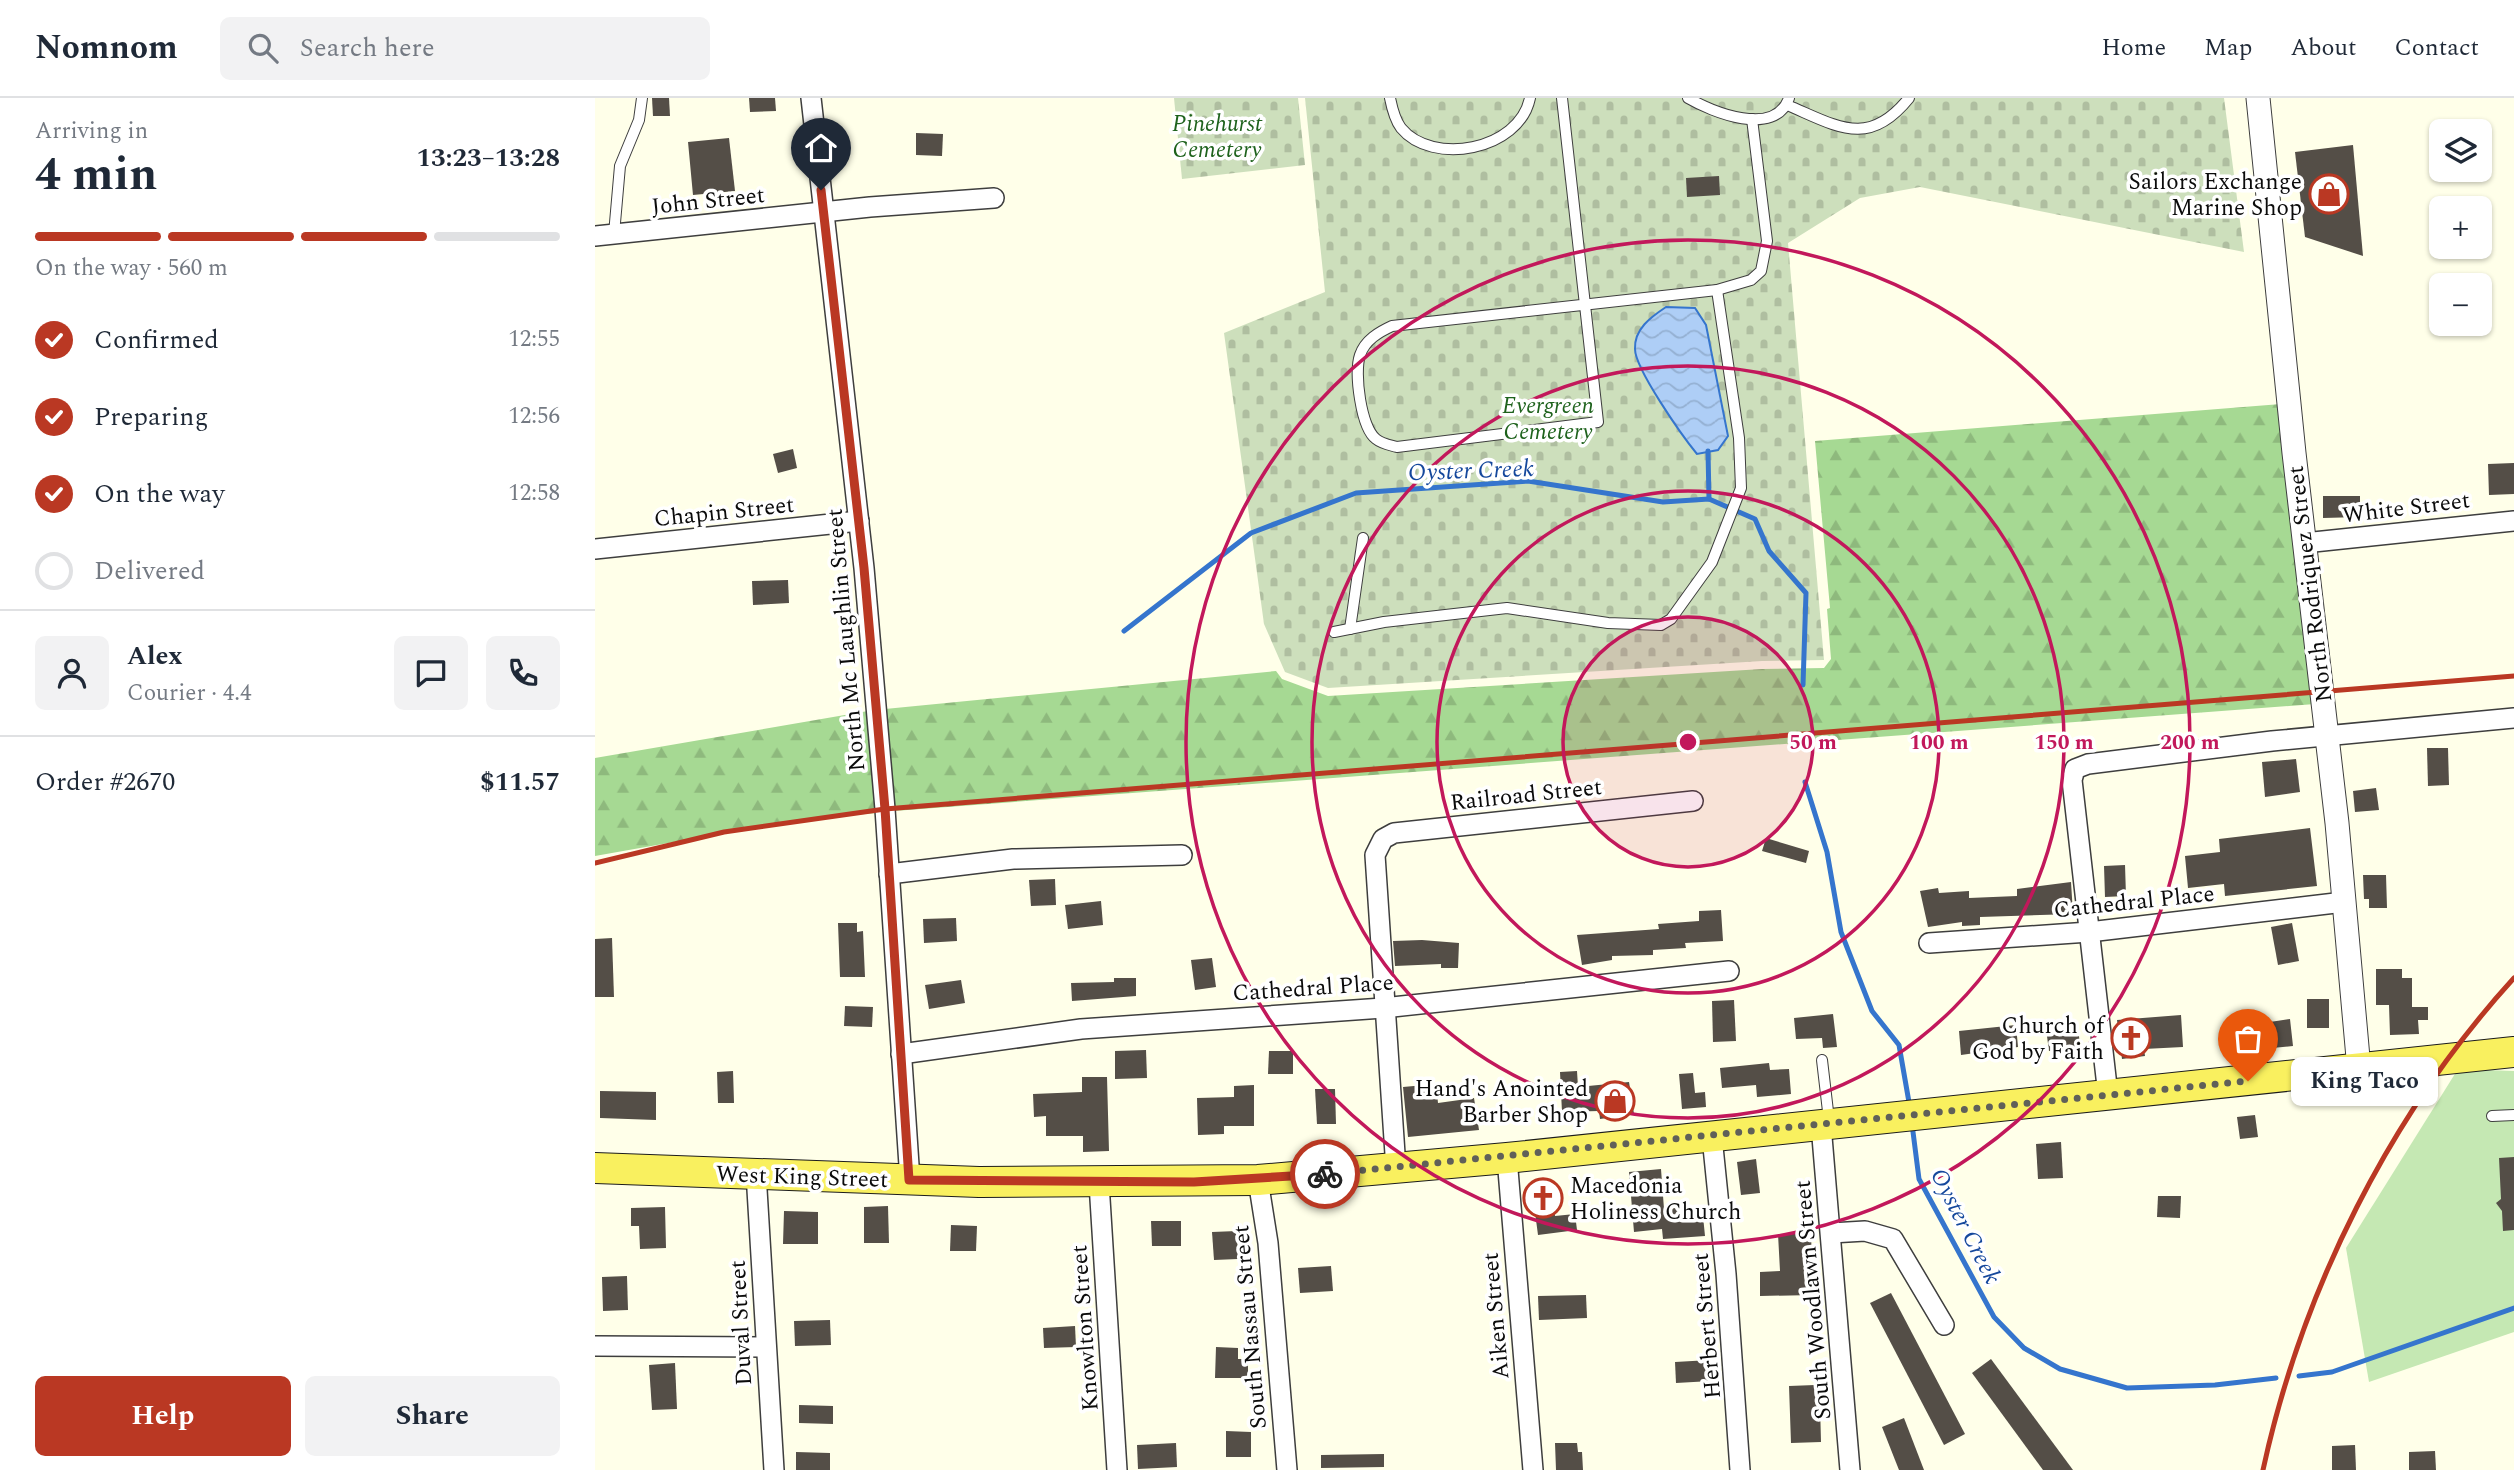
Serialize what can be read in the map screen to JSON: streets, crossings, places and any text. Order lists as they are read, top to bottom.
{
  "streets": {
    "main road": ["West King Street"],
    "street": [
      "John Street",
      "White Street",
      "Chapin Street",
      "North Rodriquez Street",
      "North Mc Laughlin Street",
      "Railroad Street",
      "Cathedral Place",
      "South Woodlawn Street",
      "Aiken Street",
      "Duval Street",
      "Herbert Street",
      "South Nassau Street",
      "Knowlton Street"
    ]
  },
  "crossings": [
    ["John Street", "North Mc Laughlin Street"],
    ["White Street", "North Rodriquez Street"],
    ["Chapin Street", "North Mc Laughlin Street"],
    ["North Rodriquez Street", "Cathedral Place"],
    ["North Rodriquez Street", "West King Street"],
    ["North Mc Laughlin Street", "Cathedral Place"],
    ["North Mc Laughlin Street", "West King Street"],
    ["Railroad Street", "Cathedral Place"],
    ["West King Street", "South Woodlawn Street"],
    ["West King Street", "Aiken Street"],
    ["West King Street", "Duval Street"],
    ["West King Street", "Herbert Street"],
    ["West King Street", "South Nassau Street"],
    ["West King Street", "Knowlton Street"]
  ],
  "water": ["Oyster Creek"],
  "parks": ["Pinehurst Cemetery", "Evergreen Cemetery"],
  "places": {
    "shop": ["Sailors Exchange Marine Shop", "Hand's Anointed Barber Shop"],
    "church": ["Church of God by Faith", "Macedonia Holiness Church"],
    "other": ["King Taco"]
  },
  "page": {
    "header": "Nomnom",
    "search": "Search here",
    "nav": [
      "Home",
      "Map",
      "About",
      "Contact"
    ],
    "heading": ["4 min", "Arriving in", "13:23–13:28"],
    "panel": [
      "Alex",
      "Courier · 4.4",
      "Order #2670",
      "$11.57"
    ],
    "map_buttons": ["+", "−"],
    "bar": "On the way · 560 m",
    "list": [
      ["Confirmed", "12:55"],
      ["Preparing", "12:56"],
      ["On the way", "12:58"],
      "Delivered"
    ],
    "bubble": "King Taco",
    "buttons": ["Help", "Share"]
  },
  "rings": [
    "50 m",
    "100 m",
    "150 m",
    "200 m"
  ]
}
